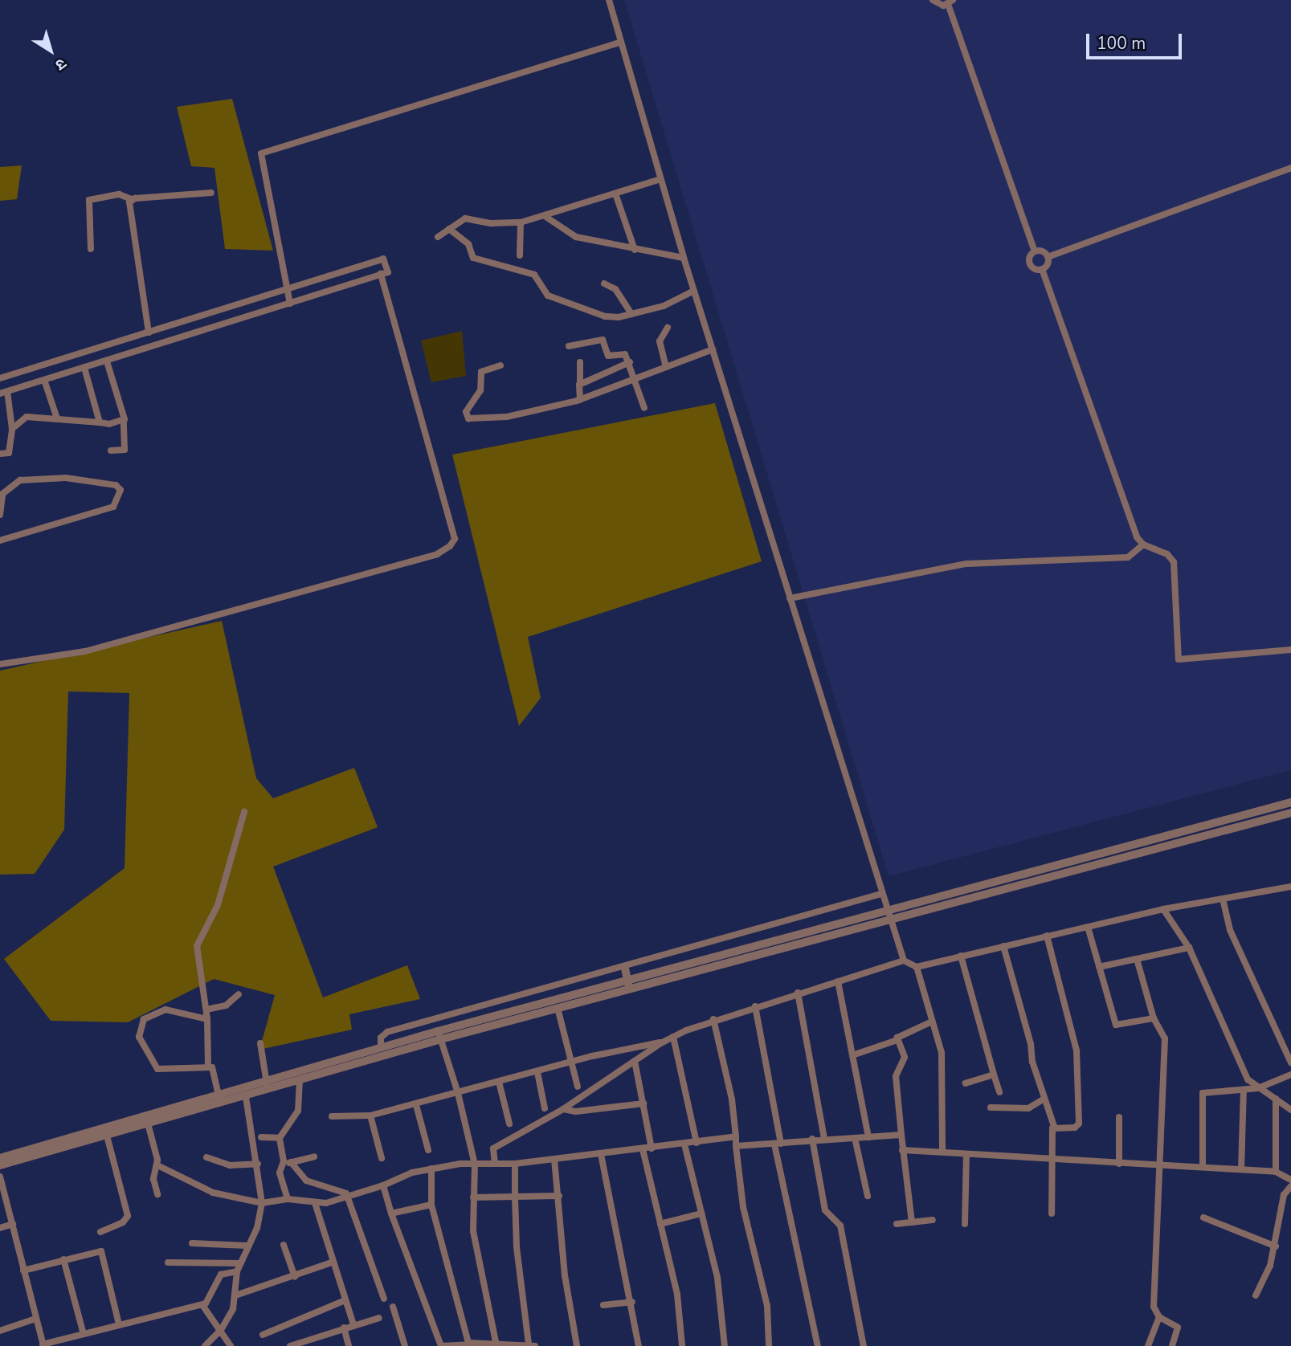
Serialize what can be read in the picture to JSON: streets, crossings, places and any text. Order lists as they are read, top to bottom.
{
  "scale_bar": "100 m",
  "north": "bottom right"
}
